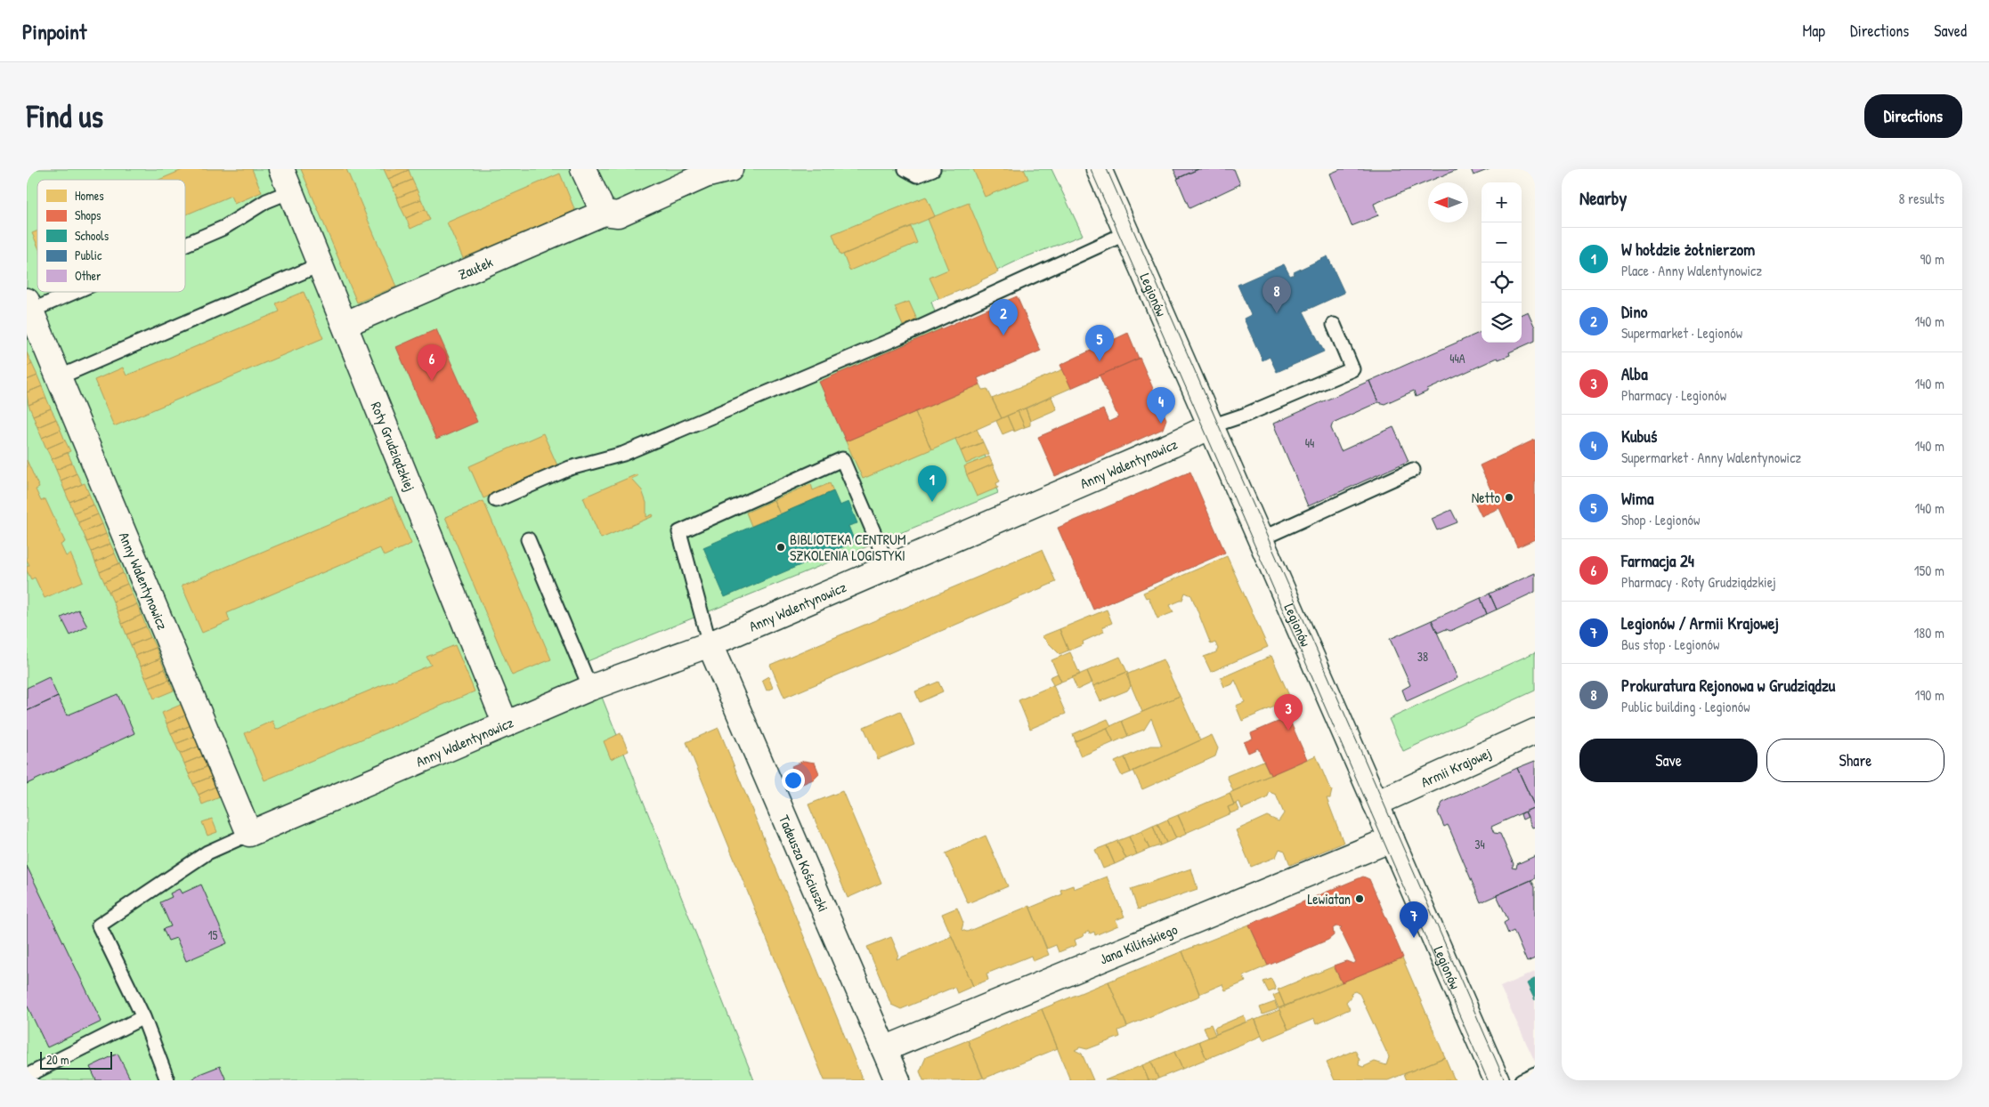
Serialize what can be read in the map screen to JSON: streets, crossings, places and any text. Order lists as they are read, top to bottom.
{
  "streets": {
    "street": [
      "Zaułek",
      "Legionów",
      "Roty Grudziądzkiej",
      "Anny Walentynowicz",
      "Armii Krajowej",
      "Tadeusza Kościuszki",
      "Jana Kilińskiego"
    ]
  },
  "crossings": [
    ["Zaułek", "Roty Grudziądzkiej"],
    ["Legionów", "Anny Walentynowicz"],
    ["Legionów", "Armii Krajowej"],
    ["Legionów", "Jana Kilińskiego"],
    ["Roty Grudziądzkiej", "Anny Walentynowicz"],
    ["Anny Walentynowicz", "Tadeusza Kościuszki"],
    ["Tadeusza Kościuszki", "Jana Kilińskiego"]
  ],
  "places": ["Netto", "BIBLIOTEKA CENTRUM SZKOLENIA LOGISTYKI", "Lewiatan"],
  "house_numbers": [
    "44A",
    "44",
    "38",
    "34",
    "15"
  ],
  "legend": [
    "Homes",
    "Shops",
    "Schools",
    "Public",
    "Other"
  ],
  "scale_bar": "20 m",
  "north": "left",
  "page": {
    "header": "Pinpoint",
    "nav": ["Map", "Directions", "Saved"],
    "buttons": [
      "Directions",
      ["Save", "Share"]
    ],
    "title": "Find us",
    "heading": ["Nearby", "8 results"],
    "map_buttons": ["+", "−"],
    "list": [
      {
        "mark": "1",
        "name": "W hołdzie żołnierzom",
        "note": "Place · Anny Walentynowicz",
        "value": "90 m"
      },
      {
        "mark": "2",
        "name": "Dino",
        "note": "Supermarket · Legionów",
        "value": "140 m"
      },
      {
        "mark": "3",
        "name": "Alba",
        "note": "Pharmacy · Legionów",
        "value": "140 m"
      },
      {
        "mark": "4",
        "name": "Kubuś",
        "note": "Supermarket · Anny Walentynowicz",
        "value": "140 m"
      },
      {
        "mark": "5",
        "name": "Wima",
        "note": "Shop · Legionów",
        "value": "140 m"
      },
      {
        "mark": "6",
        "name": "Farmacja 24",
        "note": "Pharmacy · Roty Grudziądzkiej",
        "value": "150 m"
      },
      {
        "mark": "7",
        "name": "Legionów / Armii Krajowej",
        "note": "Bus stop · Legionów",
        "value": "180 m"
      },
      {
        "mark": "8",
        "name": "Prokuratura Rejonowa w Grudziądzu",
        "note": "Public building · Legionów",
        "value": "190 m"
      }
    ],
    "pins": [
      "8",
      "2",
      "5",
      "6",
      "4",
      "1",
      "3",
      "7"
    ],
    "scale": "20 m"
  }
}
